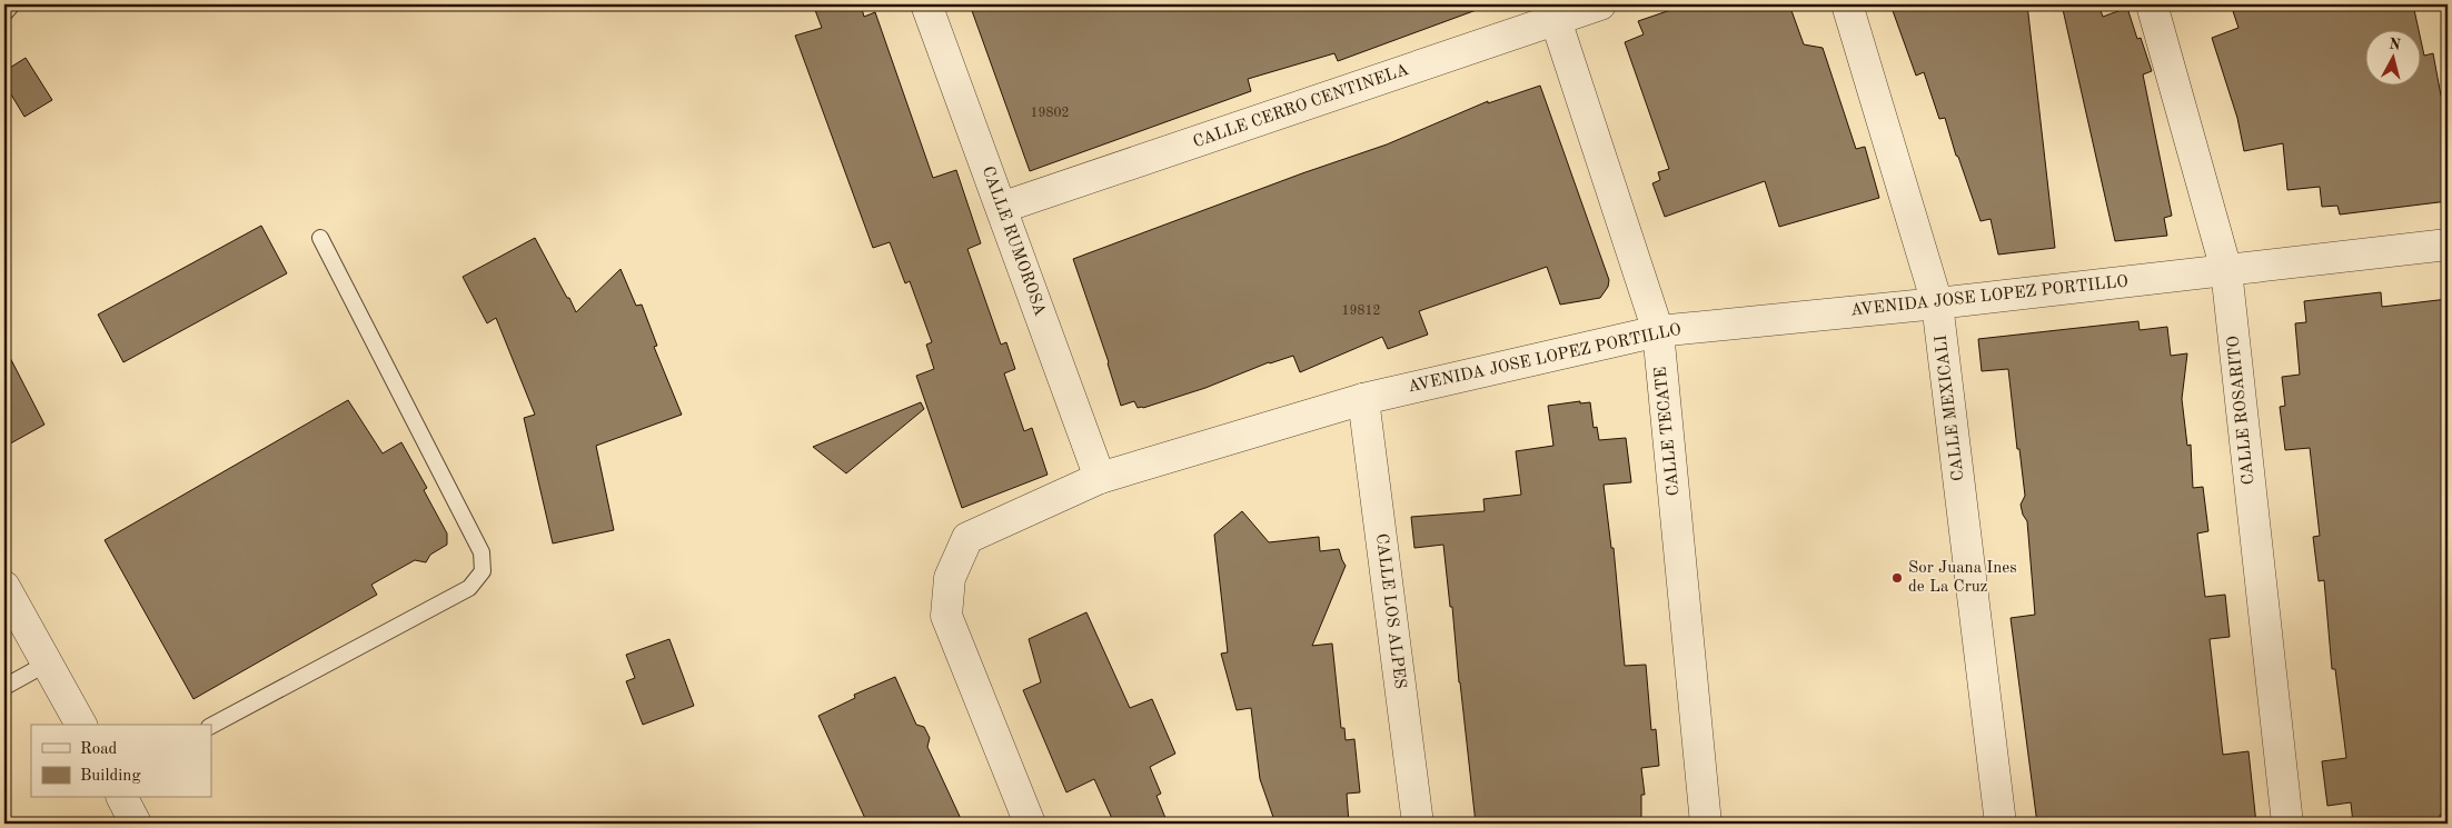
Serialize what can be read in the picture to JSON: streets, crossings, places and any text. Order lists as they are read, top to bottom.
{
  "streets": {
    "street": [
      "CALLE CERRO CENTINELA",
      "CALLE RUMOROSA",
      "AVENIDA JOSE LOPEZ PORTILLO",
      "CALLE MEXICALI",
      "CALLE ROSARITO",
      "CALLE TECATE",
      "CALLE LOS ALPES"
    ]
  },
  "crossings": [
    ["CALLE CERRO CENTINELA", "CALLE RUMOROSA"],
    ["CALLE CERRO CENTINELA", "CALLE TECATE"],
    ["CALLE RUMOROSA", "AVENIDA JOSE LOPEZ PORTILLO"],
    ["AVENIDA JOSE LOPEZ PORTILLO", "CALLE MEXICALI"],
    ["AVENIDA JOSE LOPEZ PORTILLO", "CALLE ROSARITO"],
    ["AVENIDA JOSE LOPEZ PORTILLO", "CALLE TECATE"],
    ["AVENIDA JOSE LOPEZ PORTILLO", "CALLE LOS ALPES"]
  ],
  "places": ["Sor Juana Ines de La Cruz"],
  "house_numbers": ["19802", "19812"],
  "legend": ["Road", "Building"],
  "north": "top"
}
